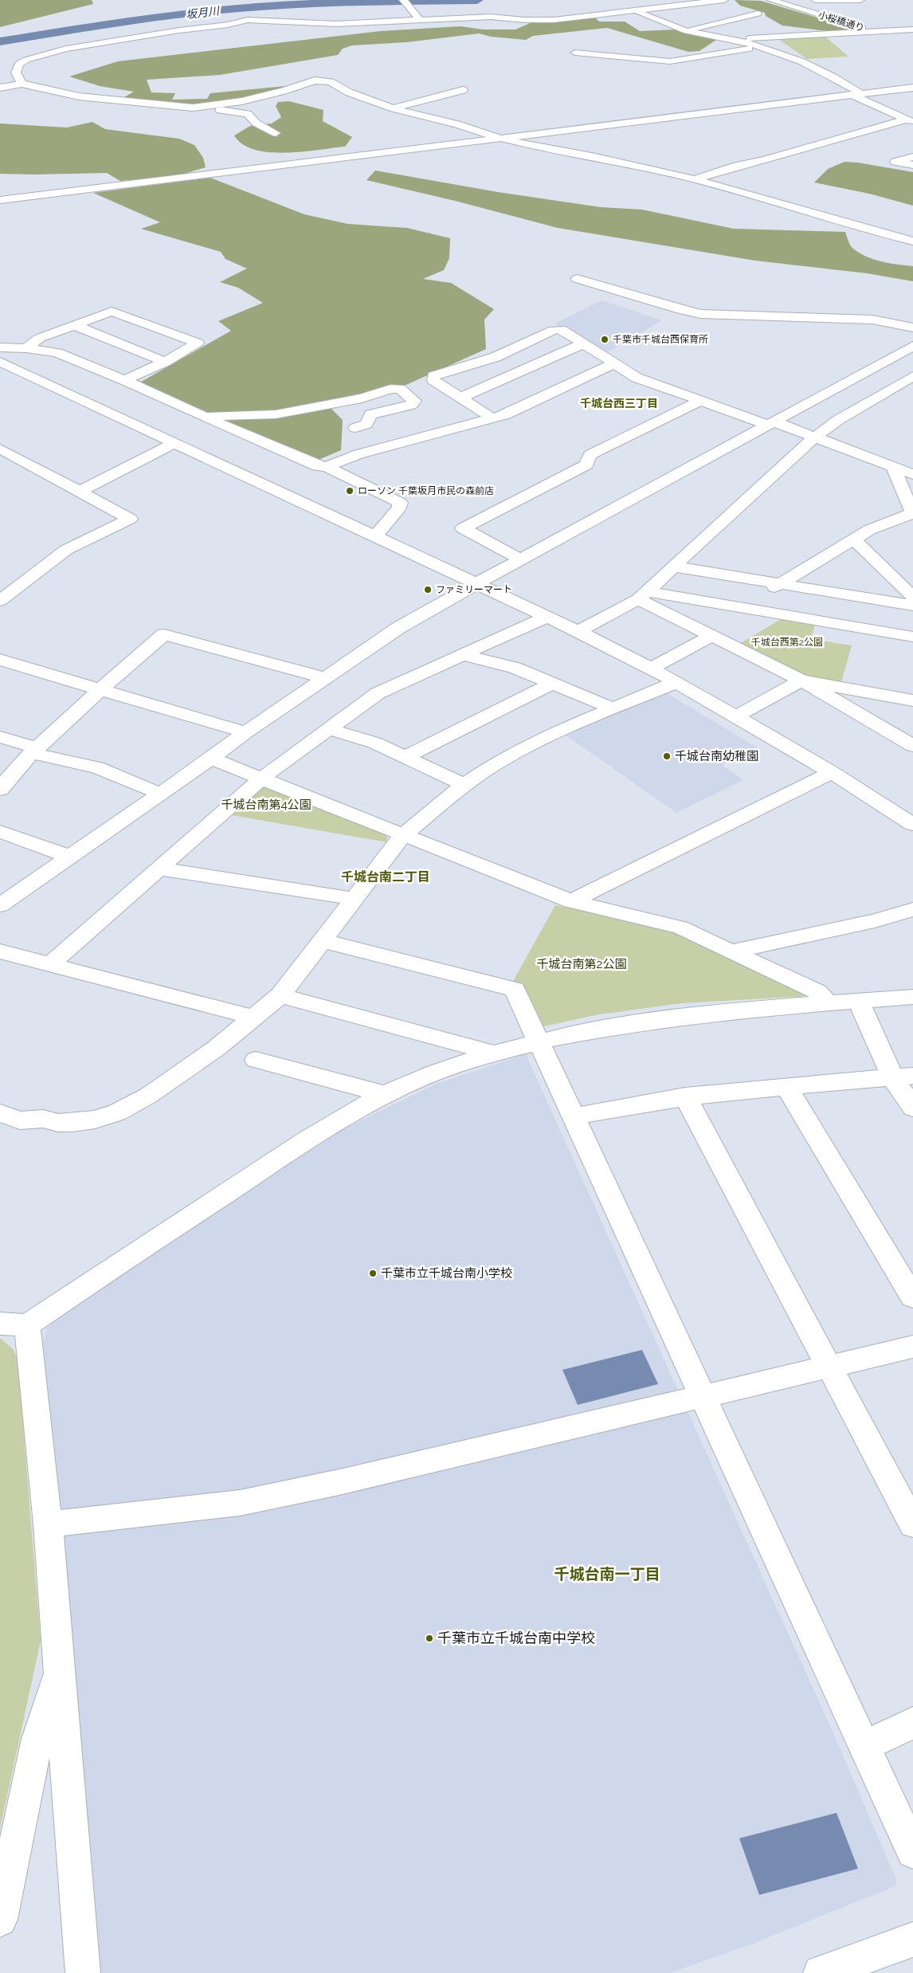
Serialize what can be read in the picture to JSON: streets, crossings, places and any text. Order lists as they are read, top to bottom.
{
  "streets": {
    "street": ["小桜橋通り"]
  },
  "districts": ["千城台西三丁目", "千城台南二丁目", "千城台南一丁目"],
  "water": ["坂月川"],
  "parks": ["千城台西第2公園", "千城台南第4公園", "千城台南第2公園"],
  "places": [
    "千葉市千城台西保育所",
    "ローソン 千葉坂月市民の森前店",
    "ファミリーマート",
    "千城台南幼稚園",
    "千葉市立千城台南小学校",
    "千葉市立千城台南中学校"
  ]
}
